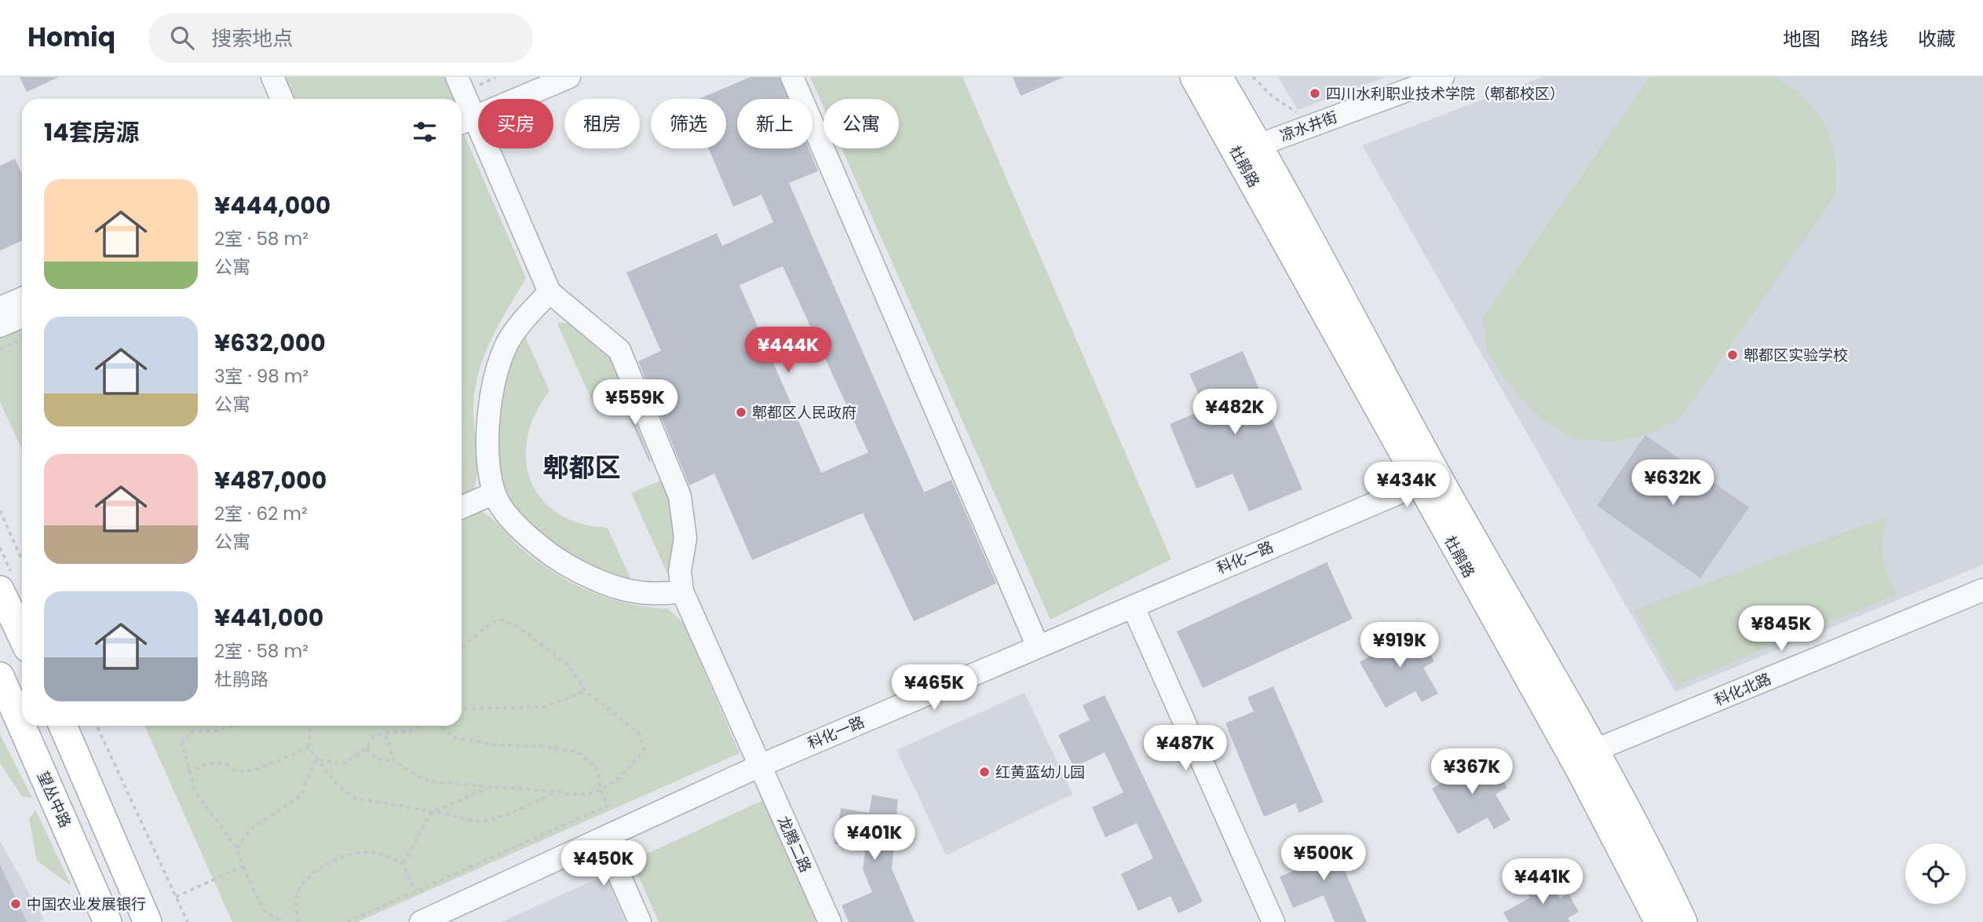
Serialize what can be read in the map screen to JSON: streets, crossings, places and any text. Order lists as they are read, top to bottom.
{
  "streets": {
    "main road": ["杜鹃路", "望丛中路"],
    "street": [
      "凉水井街",
      "科化一路",
      "科化北路",
      "龙腾二路"
    ]
  },
  "crossings": [
    ["凉水井街", "杜鹃路"],
    ["杜鹃路", "科化一路"],
    ["杜鹃路", "科化北路"],
    ["科化一路", "龙腾二路"]
  ],
  "districts": ["郫都区"],
  "places": [
    "四川水利职业技术学院（郫都校区）",
    "郫都区实验学校",
    "郫都区人民政府",
    "红黄蓝幼儿园",
    "中国农业发展银行"
  ],
  "page": {
    "header": "Homiq",
    "search": "搜索地点",
    "nav": ["地图", "路线", "收藏"],
    "chip": [
      "买房",
      "租房",
      "筛选",
      "新上",
      "公寓"
    ],
    "heading": "14套房源",
    "list": [
      {
        "name": "¥444,000",
        "note": "2室 · 58 m² · 公寓"
      },
      {
        "name": "¥632,000",
        "note": "3室 · 98 m² · 公寓"
      },
      {
        "name": "¥487,000",
        "note": "2室 · 62 m² · 公寓"
      },
      {
        "name": "¥441,000",
        "note": "2室 · 58 m² · 杜鹃路"
      }
    ],
    "price": [
      "¥444K",
      "¥559K",
      "¥482K",
      "¥632K",
      "¥434K",
      "¥845K",
      "¥919K",
      "¥465K",
      "¥487K",
      "¥367K",
      "¥401K",
      "¥500K",
      "¥450K",
      "¥441K"
    ]
  }
}
